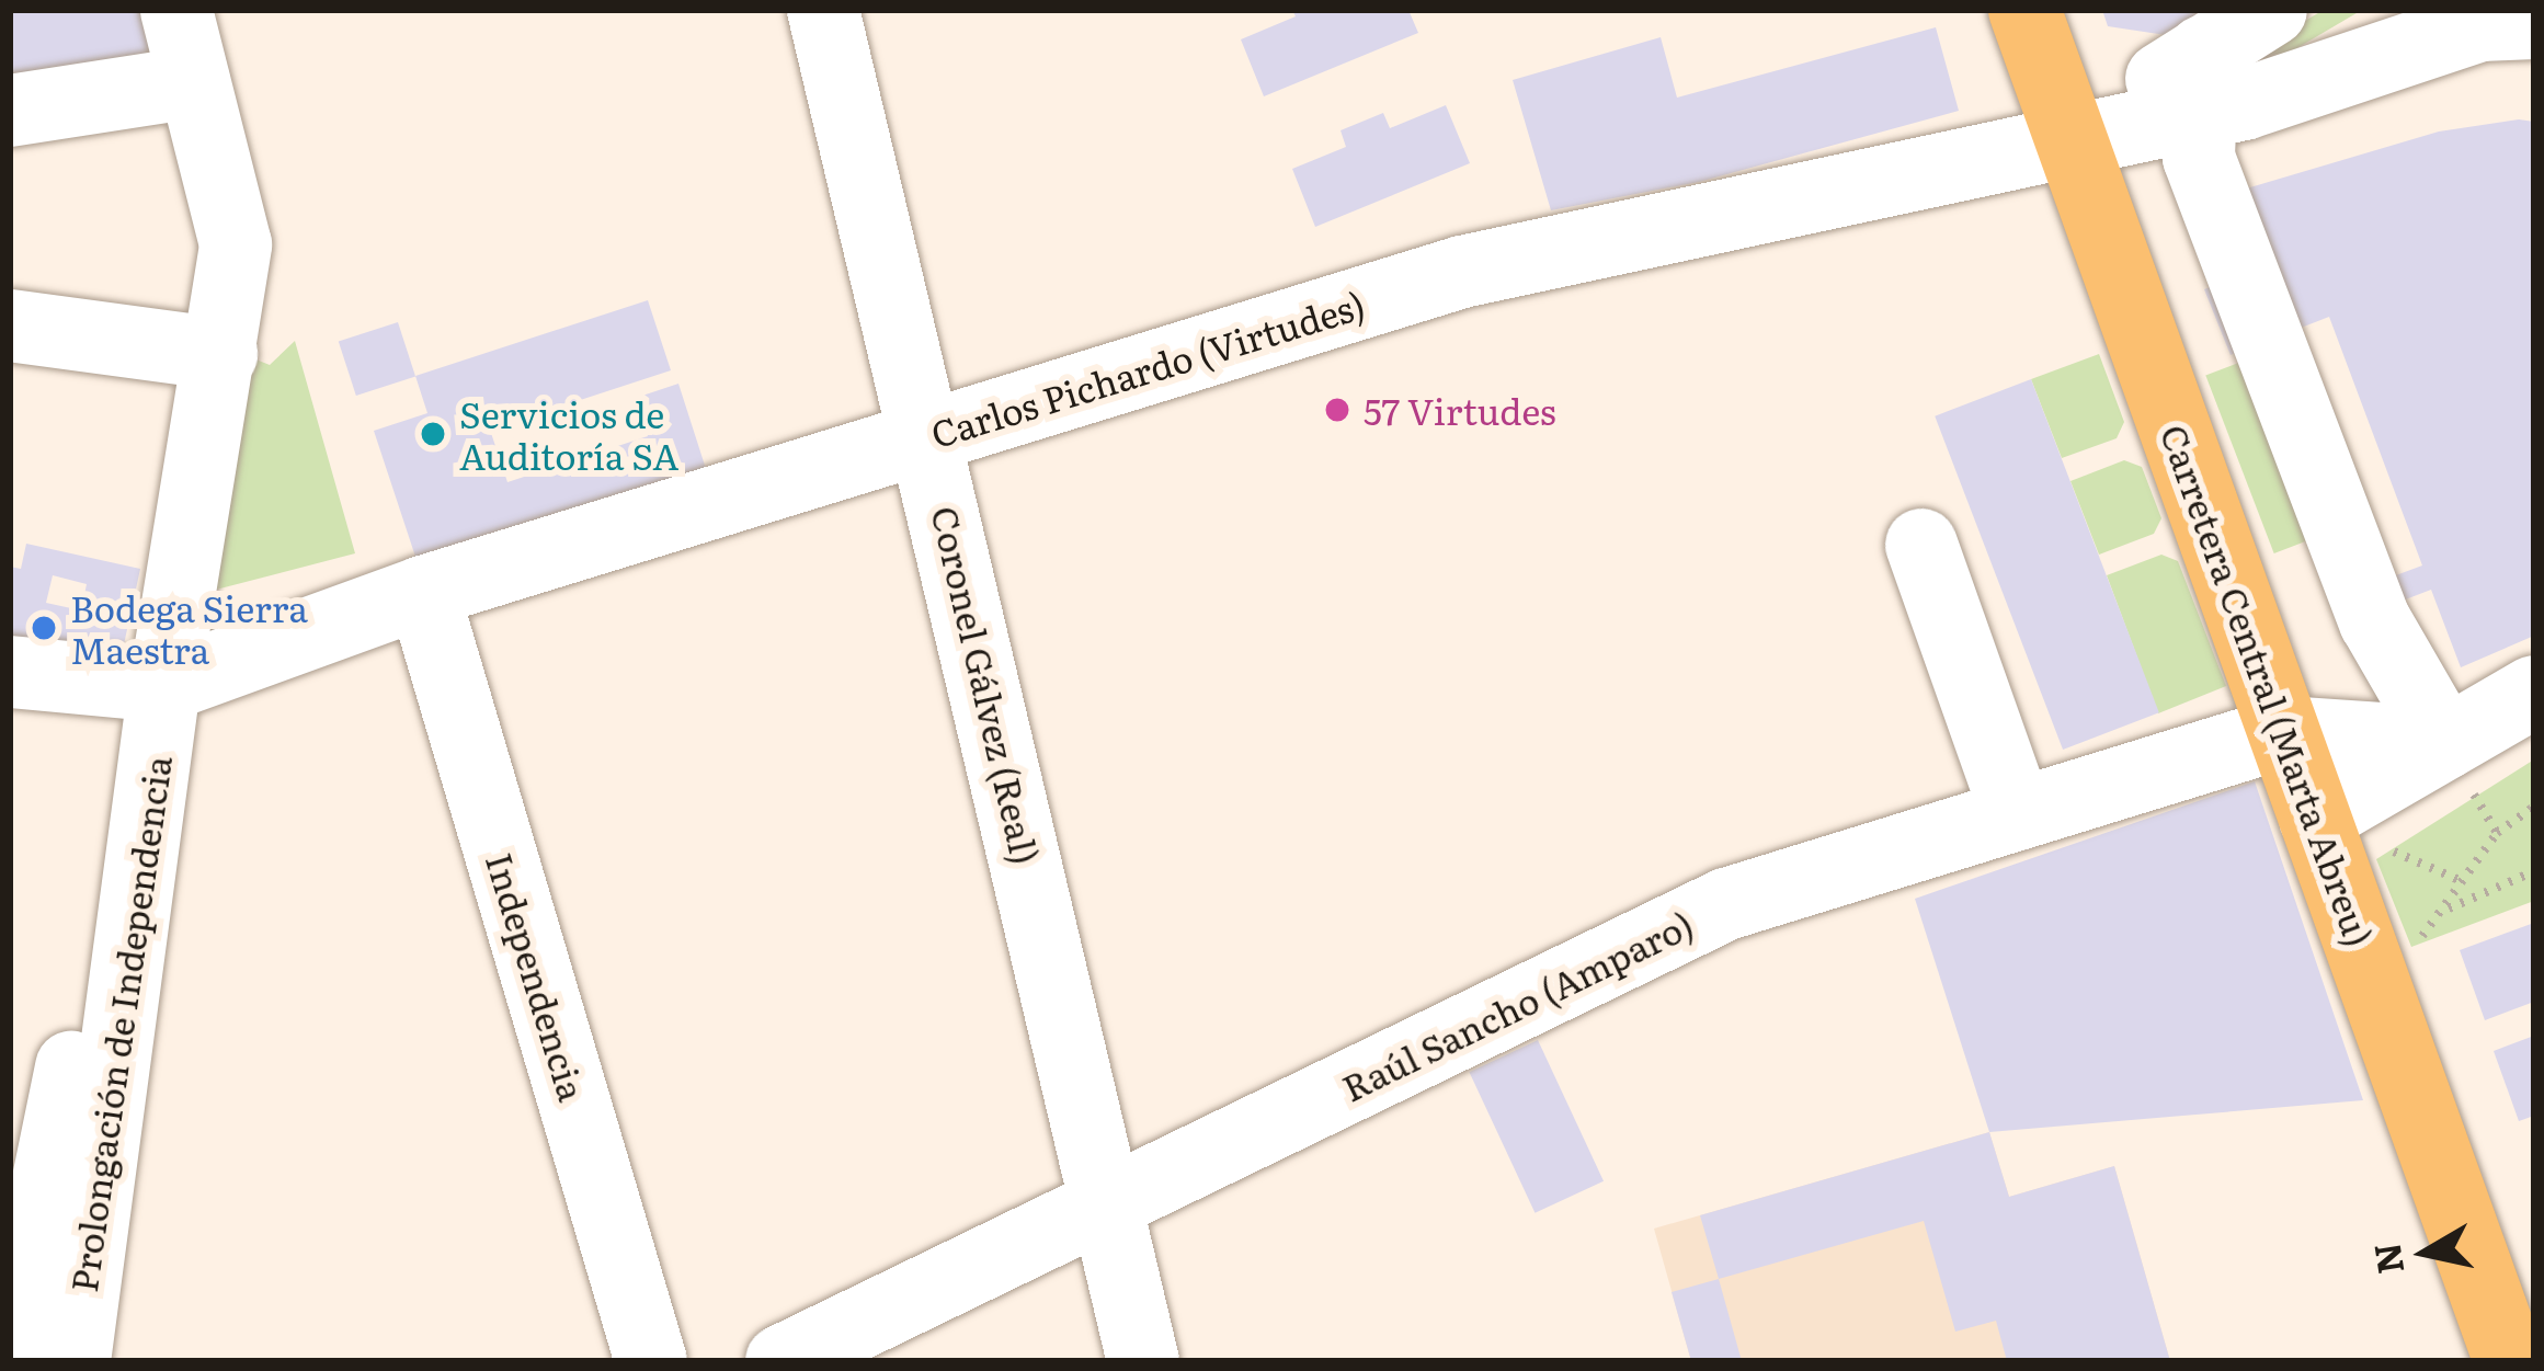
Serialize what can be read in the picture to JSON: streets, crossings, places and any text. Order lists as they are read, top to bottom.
{
  "streets": {
    "main road": ["Carretera Central (Marta Abreu)"],
    "street": [
      "Carlos Pichardo (Virtudes)",
      "Coronel Gálvez (Real)",
      "Independencia",
      "Raúl Sancho (Amparo)",
      "Prolongación de Independencia"
    ]
  },
  "crossings": [
    ["Carlos Pichardo (Virtudes)", "Coronel Gálvez (Real)"],
    ["Carlos Pichardo (Virtudes)", "Carretera Central (Marta Abreu)"],
    ["Carlos Pichardo (Virtudes)", "Independencia"],
    ["Carlos Pichardo (Virtudes)", "Prolongación de Independencia"],
    ["Coronel Gálvez (Real)", "Raúl Sancho (Amparo)"],
    ["Carretera Central (Marta Abreu)", "Raúl Sancho (Amparo)"]
  ],
  "places": ["57 Virtudes", "Servicios de Auditoría SA", "Bodega Sierra Maestra"],
  "north": "left"
}
